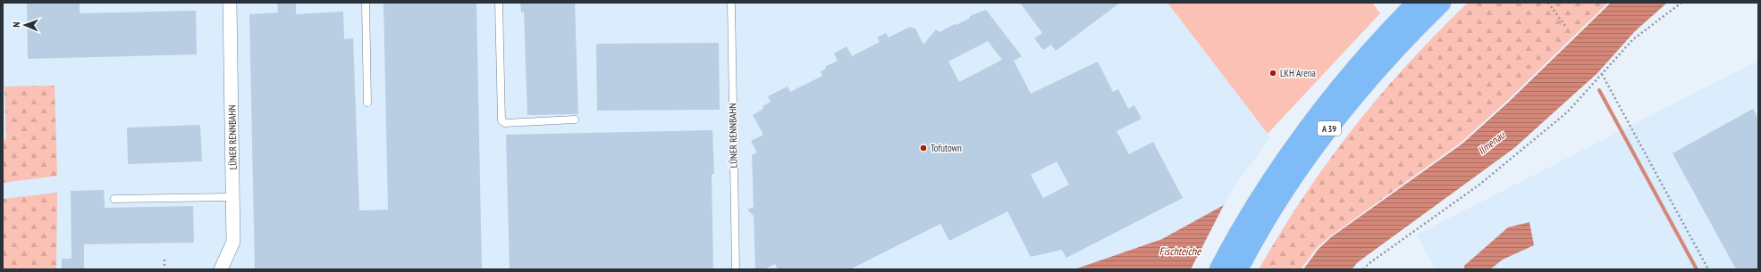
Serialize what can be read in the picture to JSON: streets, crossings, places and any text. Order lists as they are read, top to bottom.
{
  "streets": {
    "highway": ["A 39"],
    "street": ["LÜNER RENNBAHN"]
  },
  "water": ["Ilmenau", "Fischteiche"],
  "places": ["LKH Arena", "Tofutown"],
  "north": "left"
}
